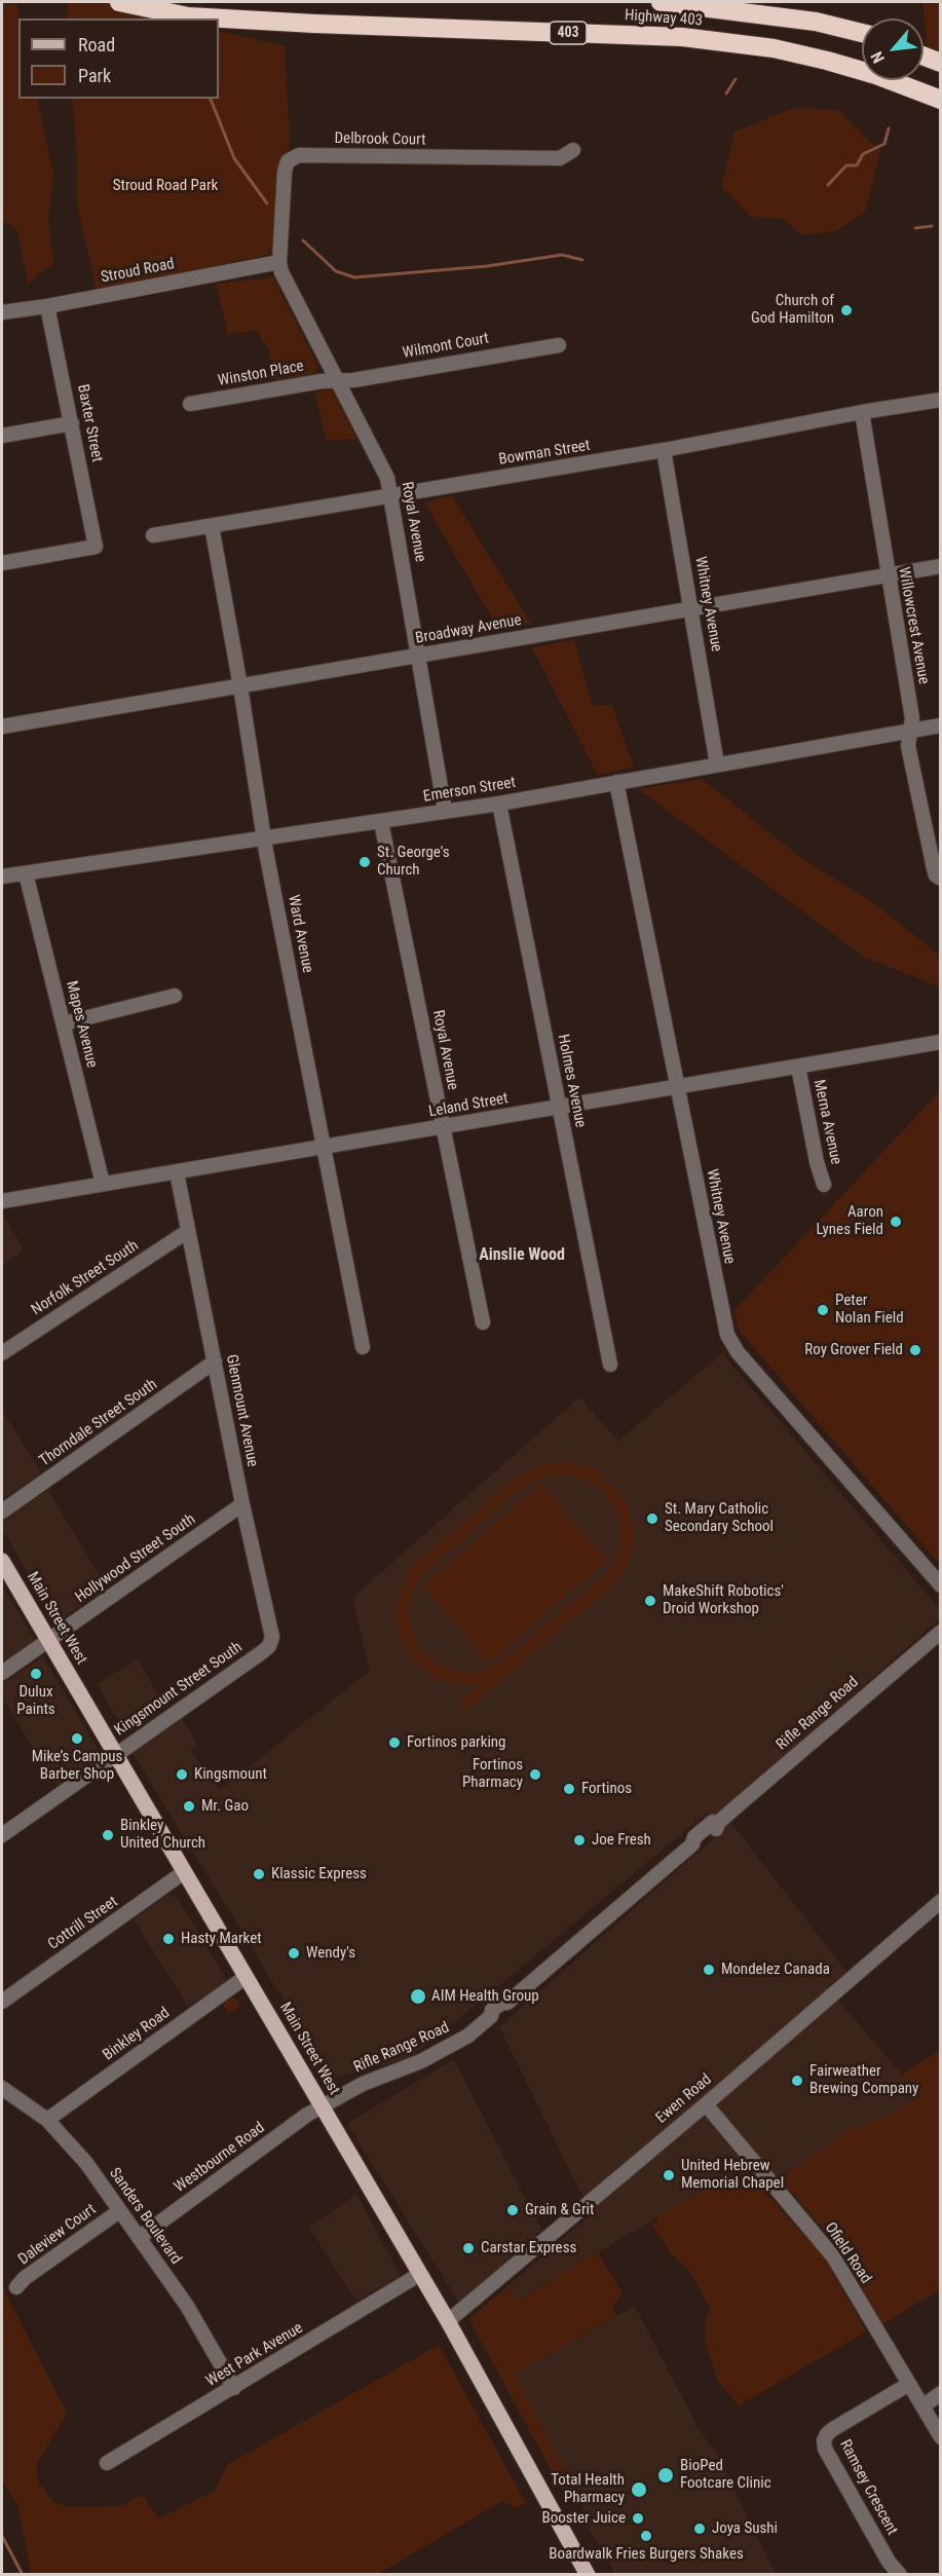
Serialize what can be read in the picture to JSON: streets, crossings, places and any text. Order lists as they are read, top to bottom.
{
  "streets": {
    "highway": ["Highway 403", "403"],
    "main road": ["Main Street West"],
    "street": [
      "Delbrook Court",
      "Stroud Road",
      "Wilmont Court",
      "Winston Place",
      "Baxter Street",
      "Bowman Street",
      "Royal Avenue",
      "Whitney Avenue",
      "Willowcrest Avenue",
      "Broadway Avenue",
      "Emerson Street",
      "Ward Avenue",
      "Mapes Avenue",
      "Holmes Avenue",
      "Leland Street",
      "Merna Avenue",
      "Norfolk Street South",
      "Glenmount Avenue",
      "Thorndale Street South",
      "Hollywood Street South",
      "Kingsmount Street South",
      "Rifle Range Road",
      "Cottrill Street",
      "Binkley Road",
      "Ewen Road",
      "Westbourne Road",
      "Sanders Boulevard",
      "Daleview Court",
      "Ofield Road",
      "West Park Avenue",
      "Ramsey Crescent"
    ]
  },
  "crossings": [
    ["Delbrook Court", "Stroud Road"],
    ["Delbrook Court", "Royal Avenue"],
    ["Stroud Road", "Baxter Street"],
    ["Stroud Road", "Royal Avenue"],
    ["Wilmont Court", "Winston Place"],
    ["Wilmont Court", "Royal Avenue"],
    ["Winston Place", "Royal Avenue"],
    ["Bowman Street", "Royal Avenue"],
    ["Bowman Street", "Whitney Avenue"],
    ["Bowman Street", "Willowcrest Avenue"],
    ["Bowman Street", "Ward Avenue"],
    ["Royal Avenue", "Broadway Avenue"],
    ["Royal Avenue", "Emerson Street"],
    ["Royal Avenue", "Leland Street"],
    ["Whitney Avenue", "Broadway Avenue"],
    ["Whitney Avenue", "Emerson Street"],
    ["Whitney Avenue", "Leland Street"],
    ["Willowcrest Avenue", "Broadway Avenue"],
    ["Willowcrest Avenue", "Emerson Street"],
    ["Broadway Avenue", "Ward Avenue"],
    ["Emerson Street", "Ward Avenue"],
    ["Emerson Street", "Mapes Avenue"],
    ["Emerson Street", "Holmes Avenue"],
    ["Ward Avenue", "Leland Street"],
    ["Mapes Avenue", "Leland Street"],
    ["Holmes Avenue", "Leland Street"],
    ["Leland Street", "Merna Avenue"],
    ["Leland Street", "Glenmount Avenue"],
    ["Norfolk Street South", "Glenmount Avenue"],
    ["Glenmount Avenue", "Thorndale Street South"],
    ["Glenmount Avenue", "Hollywood Street South"],
    ["Glenmount Avenue", "Kingsmount Street South"],
    ["Hollywood Street South", "Main Street West"],
    ["Main Street West", "Kingsmount Street South"],
    ["Main Street West", "Rifle Range Road"],
    ["Main Street West", "Cottrill Street"],
    ["Main Street West", "Binkley Road"],
    ["Main Street West", "Ewen Road"],
    ["Main Street West", "Westbourne Road"],
    ["Main Street West", "West Park Avenue"],
    ["Rifle Range Road", "Westbourne Road"],
    ["Binkley Road", "Sanders Boulevard"],
    ["Ewen Road", "Ofield Road"],
    ["Westbourne Road", "Sanders Boulevard"],
    ["Sanders Boulevard", "Daleview Court"],
    ["Sanders Boulevard", "West Park Avenue"],
    ["Ofield Road", "Ramsey Crescent"]
  ],
  "districts": ["Ainslie Wood"],
  "parks": ["Stroud Road Park"],
  "places": [
    "Church of God Hamilton",
    "St. George's Church",
    "Aaron Lynes Field",
    "Peter Nolan Field",
    "Roy Grover Field",
    "St. Mary Catholic Secondary School",
    "MakeShift Robotics' Droid Workshop",
    "Dulux Paints",
    "Mike’s Campus Barber Shop",
    "Fortinos parking",
    "Kingsmount",
    "Fortinos Pharmacy",
    "Fortinos",
    "Mr. Gao",
    "Binkley United Church",
    "Joe Fresh",
    "Klassic Express",
    "Hasty Market",
    "Wendy's",
    "Mondelez Canada",
    "AIM Health Group",
    "Fairweather Brewing Company",
    "United Hebrew Memorial Chapel",
    "Grain & Grit",
    "Carstar Express",
    "BioPed Footcare Clinic",
    "Total Health Pharmacy",
    "Booster Juice",
    "Joya Sushi",
    "Boardwalk Fries Burgers Shakes"
  ],
  "legend": ["Road", "Park"],
  "north": "bottom left"
}
